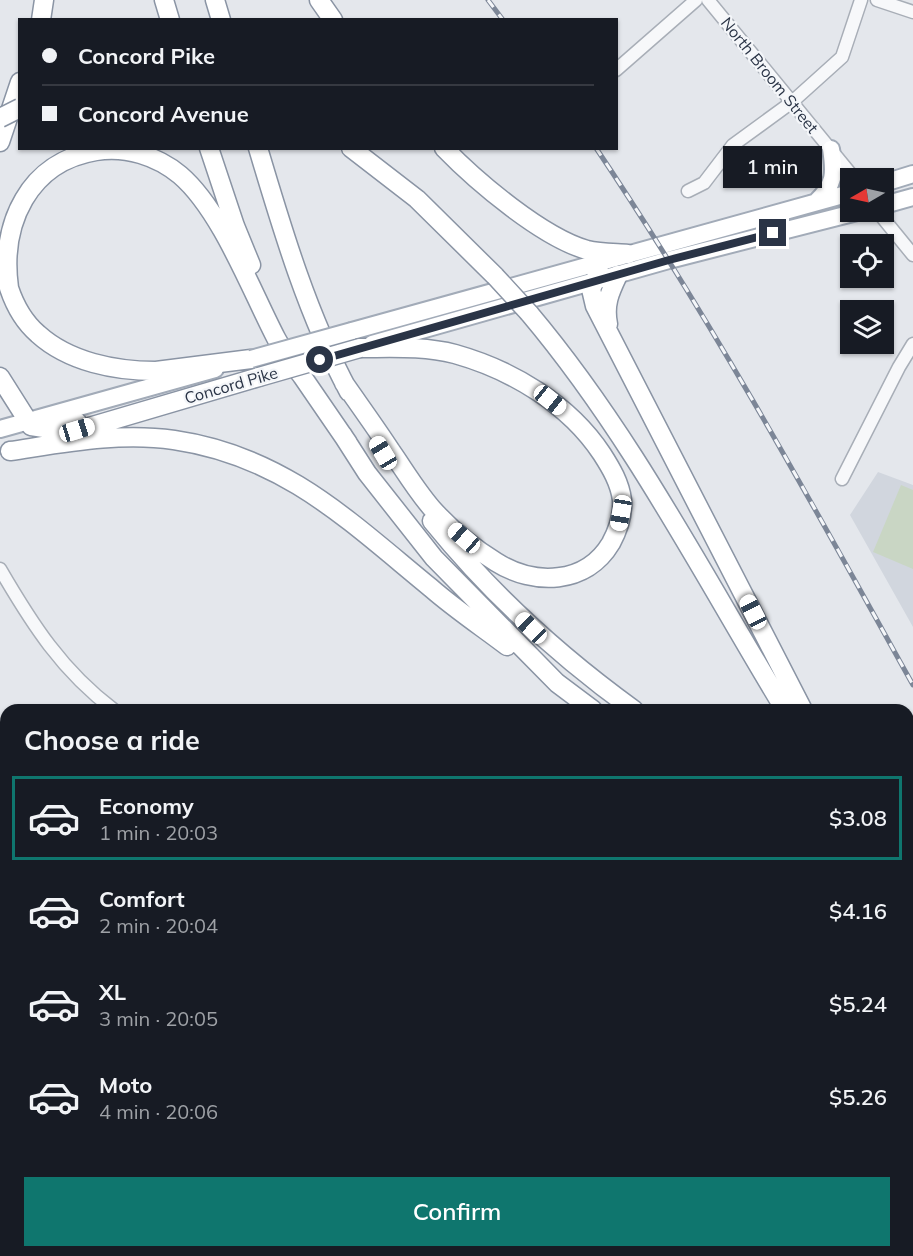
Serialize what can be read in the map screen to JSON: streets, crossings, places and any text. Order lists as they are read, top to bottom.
{
  "streets": {
    "highway": ["Concord Pike"],
    "street": ["North Broom Street"]
  },
  "north": "left",
  "page": {
    "banner": ["Concord Pike", "Concord Avenue"],
    "bubble": "1 min",
    "heading": "Choose a ride",
    "list": [
      {
        "name": "Economy",
        "note": "1 min · 20:03",
        "value": "$3.08"
      },
      {
        "name": "Comfort",
        "note": "2 min · 20:04",
        "value": "$4.16"
      },
      {
        "name": "XL",
        "note": "3 min · 20:05",
        "value": "$5.24"
      },
      {
        "name": "Moto",
        "note": "4 min · 20:06",
        "value": "$5.26"
      }
    ],
    "buttons": "Confirm"
  }
}
